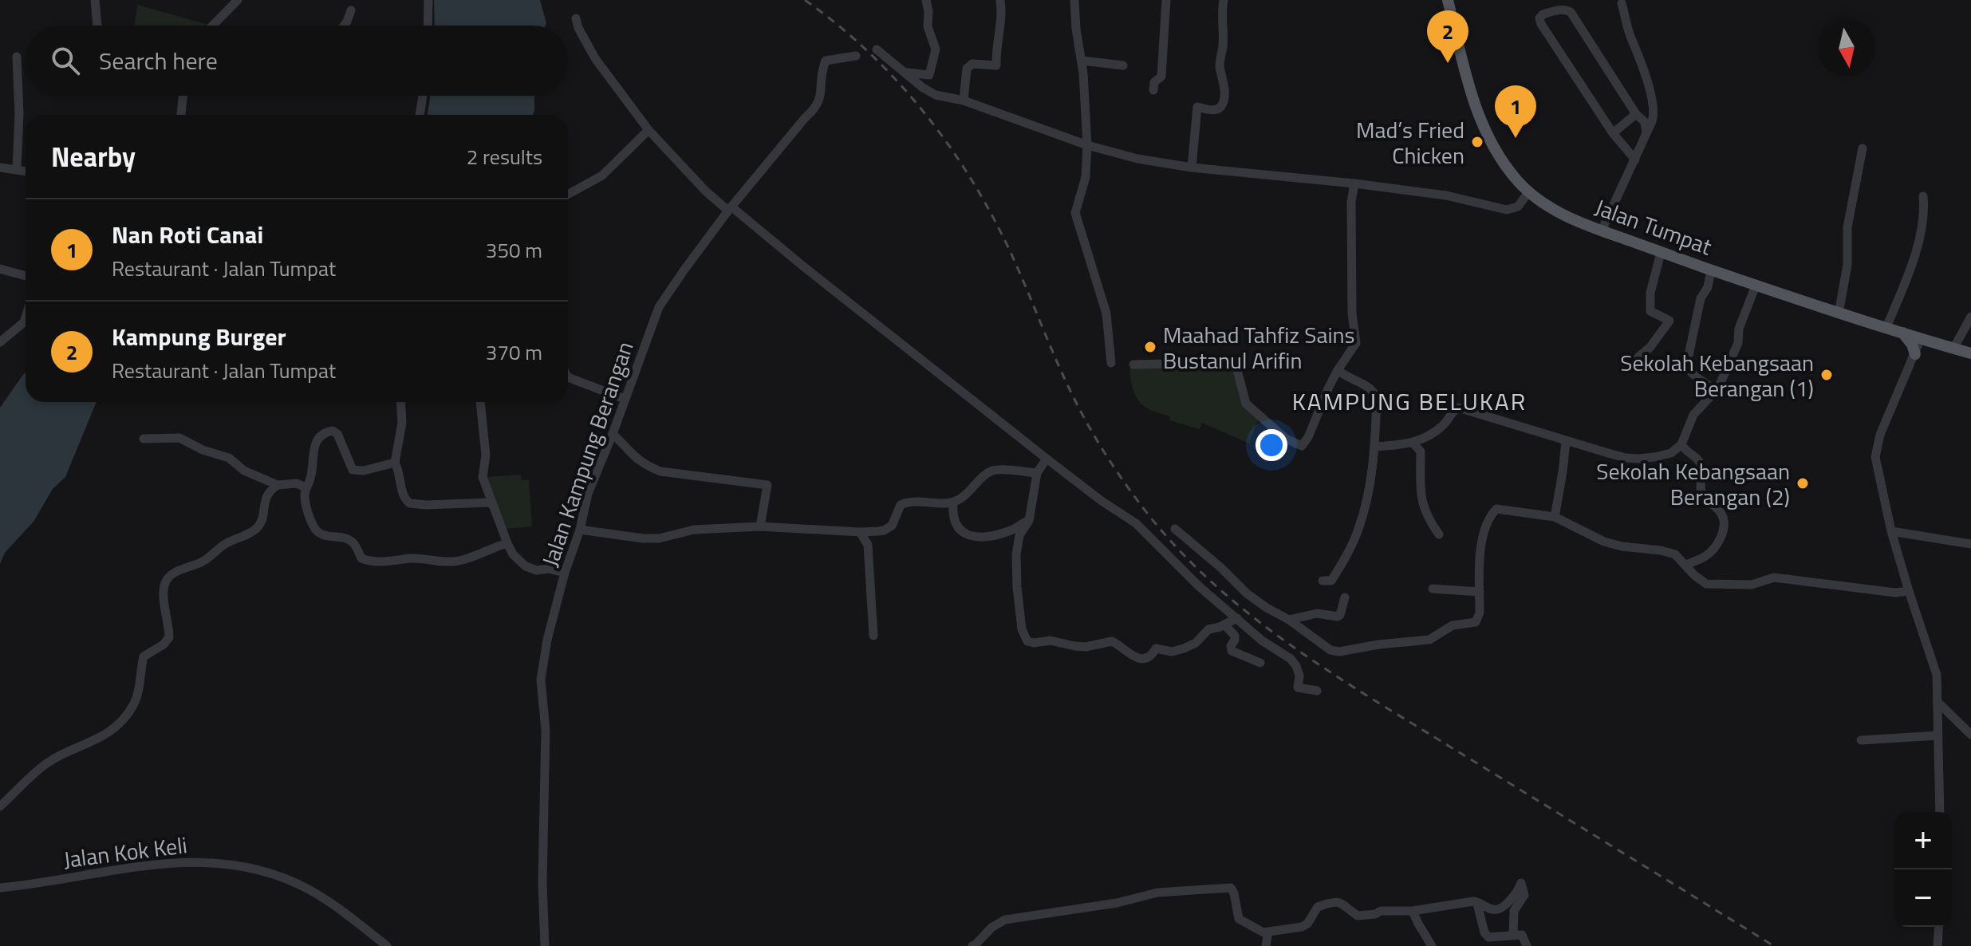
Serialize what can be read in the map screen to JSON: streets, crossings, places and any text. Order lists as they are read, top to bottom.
{
  "streets": {
    "main road": ["Jalan Tumpat"],
    "street": ["Jalan Kampung Berangan", "Jalan Kok Keli"]
  },
  "districts": ["KAMPUNG BELUKAR"],
  "places": [
    "Mad’s Fried Chicken",
    "Maahad Tahfiz Sains Bustanul Arifin",
    "Sekolah Kebangsaan Berangan (1)",
    "Sekolah Kebangsaan Berangan (2)"
  ],
  "north": "bottom",
  "page": {
    "pins": ["2", "1"],
    "search": "Search here",
    "heading": ["Nearby", "2 results"],
    "list": [
      {
        "mark": "1",
        "name": "Nan Roti Canai",
        "note": "Restaurant · Jalan Tumpat",
        "value": "350 m"
      },
      {
        "mark": "2",
        "name": "Kampung Burger",
        "note": "Restaurant · Jalan Tumpat",
        "value": "370 m"
      }
    ],
    "map_buttons": ["+", "−"]
  }
}
